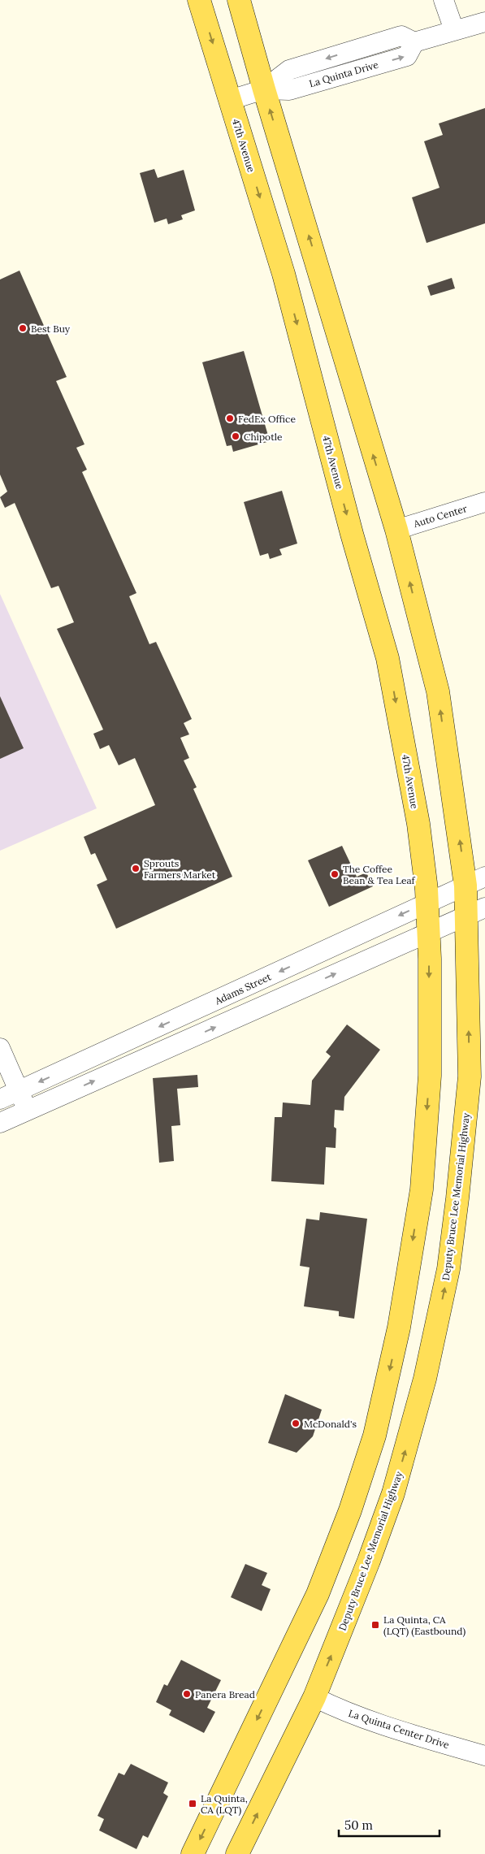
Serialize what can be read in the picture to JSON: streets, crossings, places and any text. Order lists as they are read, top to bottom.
{
  "streets": {
    "main road": ["47th Avenue", "Deputy Bruce Lee Memorial Highway"],
    "street": [
      "La Quinta Drive",
      "Auto Center",
      "Adams Street",
      "La Quinta Center Drive"
    ]
  },
  "crossings": [
    ["La Quinta Drive", "47th Avenue"],
    ["47th Avenue", "Adams Street"],
    ["Deputy Bruce Lee Memorial Highway", "La Quinta Center Drive"]
  ],
  "places": {
    "other": [
      "Best Buy",
      "FedEx Office",
      "Chipotle",
      "Sprouts Farmers Market",
      "The Coffee Bean & Tea Leaf",
      "McDonald's",
      "Panera Bread"
    ],
    "transit": ["La Quinta, CA (LQT) (Eastbound)", "La Quinta, CA (LQT)"]
  },
  "scale_bar": "50 m"
}
